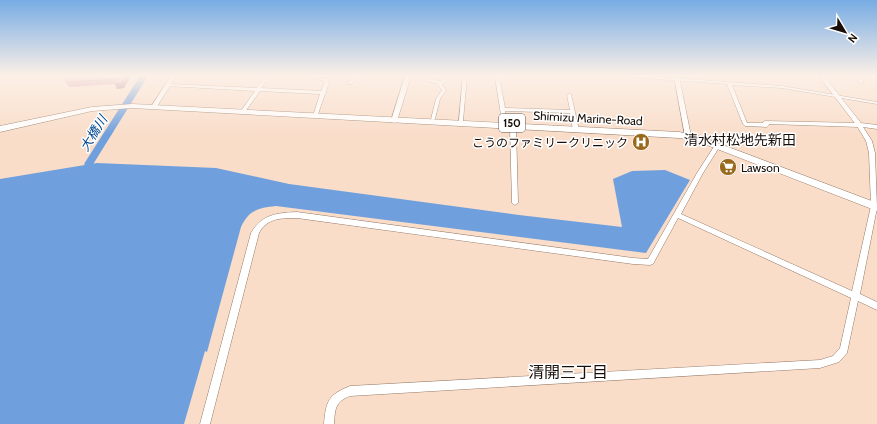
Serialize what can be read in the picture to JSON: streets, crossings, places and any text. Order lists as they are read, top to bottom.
{
  "streets": {
    "highway": ["Shimizu Marine-Road", "150"]
  },
  "districts": ["清水村松地先新田", "清開三丁目"],
  "water": ["大橋川"],
  "places": {
    "hospital": ["こうのファミリークリニック"],
    "supermarket": ["Lawson"]
  },
  "north": "bottom right"
}
